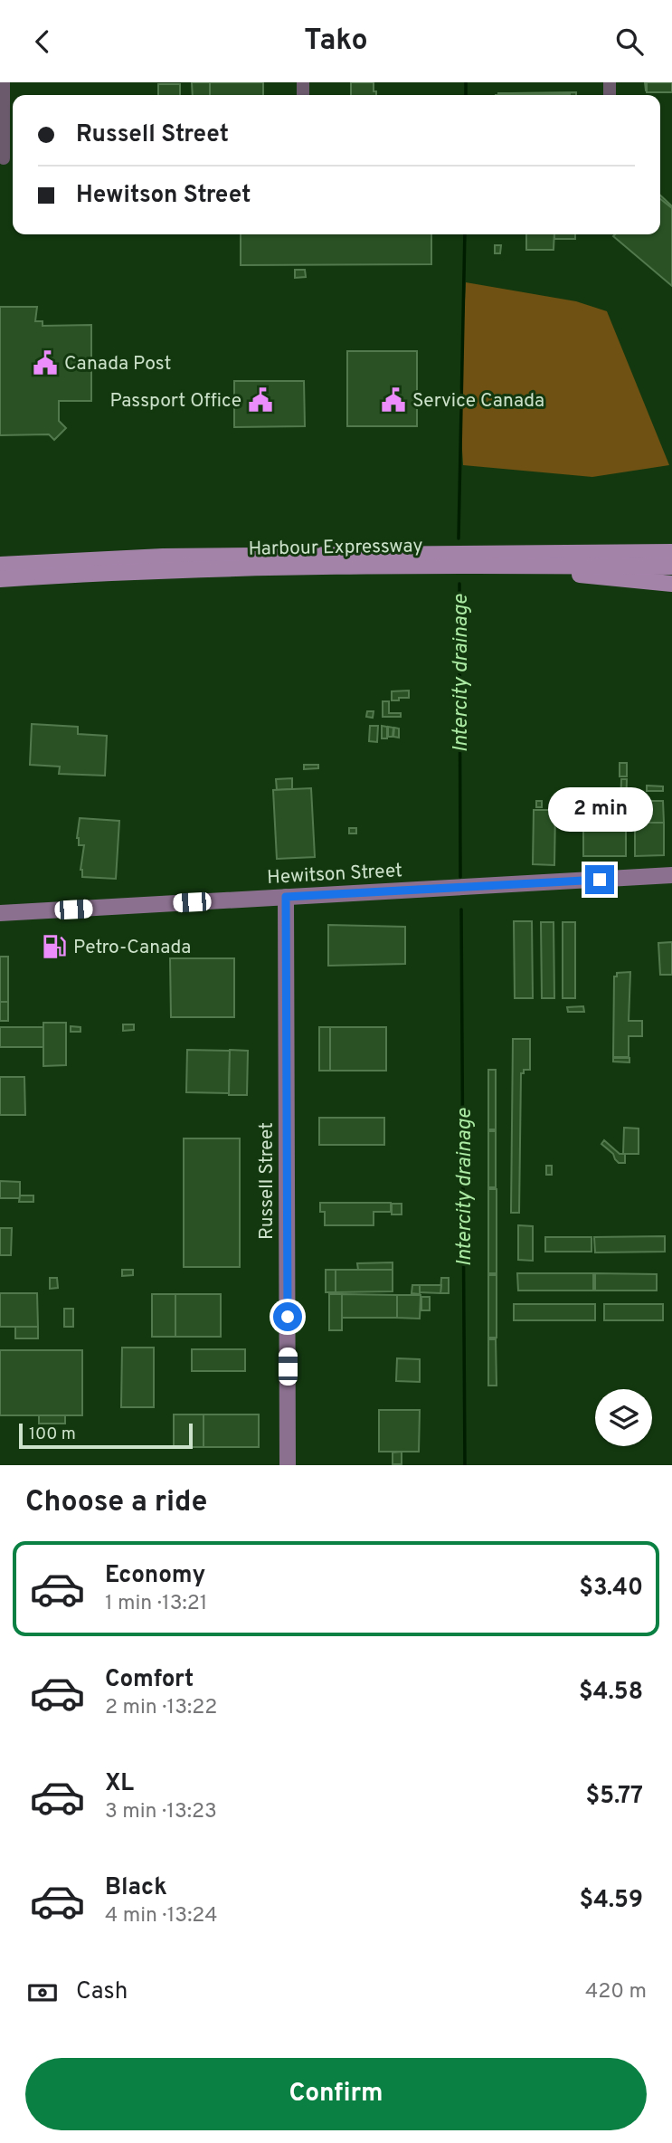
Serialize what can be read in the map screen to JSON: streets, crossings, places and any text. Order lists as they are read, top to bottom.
{
  "streets": {
    "main road": ["Harbour Expressway"],
    "street": ["Hewitson Street", "Russell Street"]
  },
  "crossings": [
    ["Hewitson Street", "Russell Street"]
  ],
  "water": ["Intercity drainage"],
  "places": {
    "public building": ["Canada Post", "Passport Office", "Service Canada"],
    "fuel station": ["Petro-Canada"]
  },
  "scale_bar": "100 m",
  "page": {
    "header": "Tako",
    "banner": ["Russell Street", "Hewitson Street"],
    "bubble": "2 min",
    "scale": "100 m",
    "heading": "Choose a ride",
    "list": [
      {
        "name": "Economy",
        "note": "1 min · 13:21",
        "value": "$3.40"
      },
      {
        "name": "Comfort",
        "note": "2 min · 13:22",
        "value": "$4.58"
      },
      {
        "name": "XL",
        "note": "3 min · 13:23",
        "value": "$5.77"
      },
      {
        "name": "Black",
        "note": "4 min · 13:24",
        "value": "$4.59"
      }
    ],
    "pay": ["Cash", "420 m"],
    "buttons": "Confirm"
  }
}
